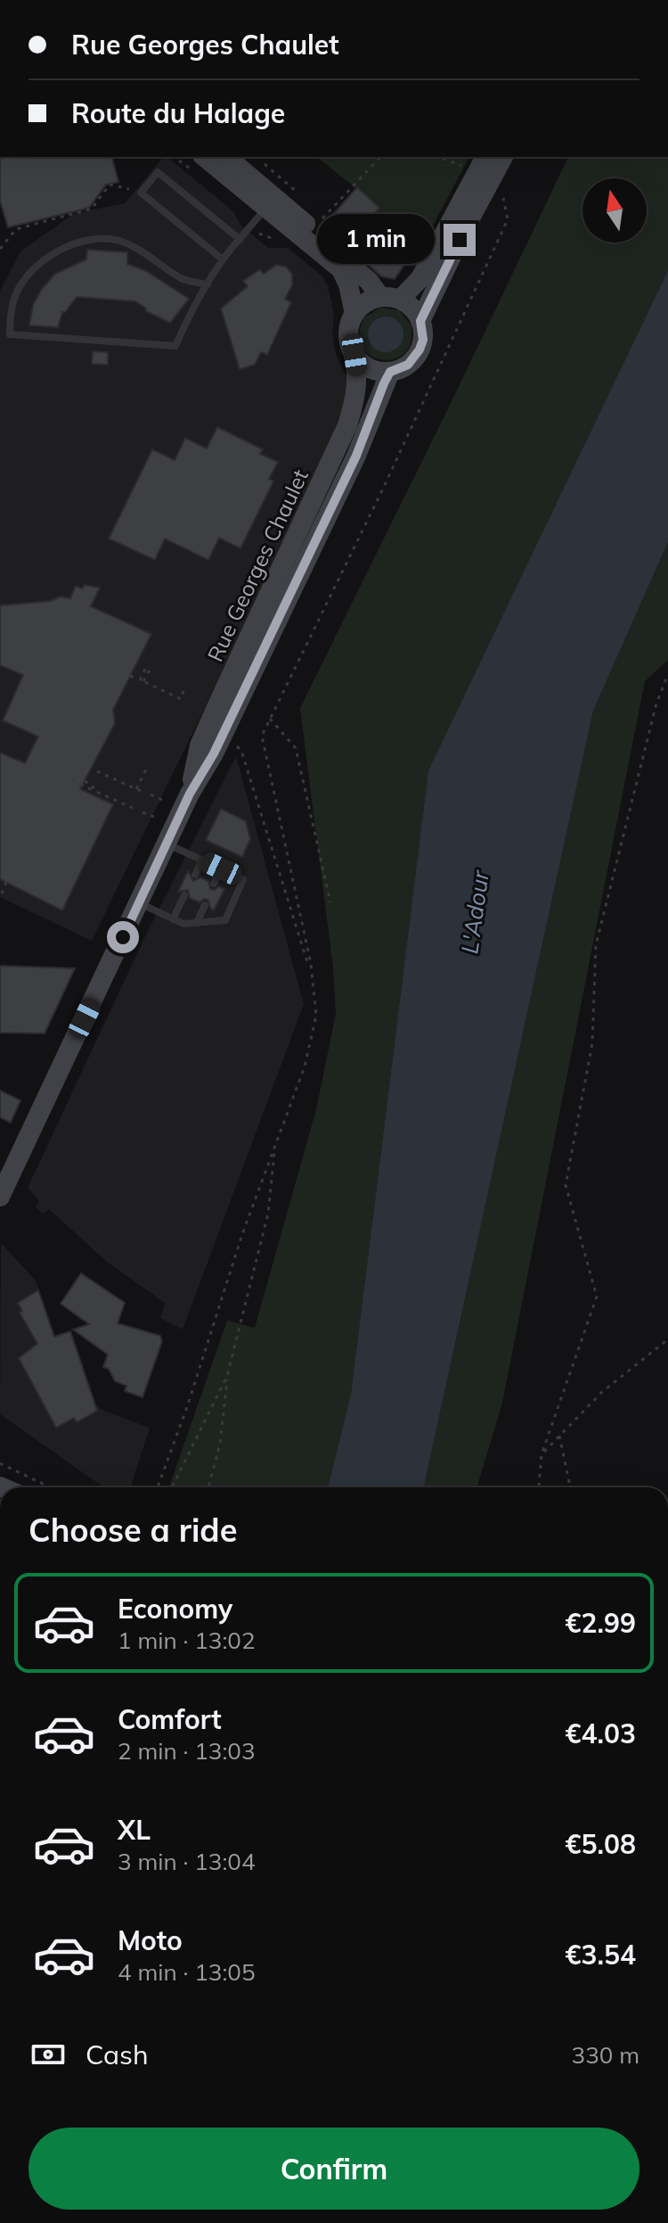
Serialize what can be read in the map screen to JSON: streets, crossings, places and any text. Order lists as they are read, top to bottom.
{
  "streets": {
    "main road": ["Rue Georges Chaulet"]
  },
  "water": ["L'Adour"],
  "north": "top",
  "page": {
    "banner": ["Rue Georges Chaulet", "Route du Halage"],
    "bubble": "1 min",
    "heading": "Choose a ride",
    "list": [
      {
        "name": "Economy",
        "note": "1 min · 13:02",
        "value": "€2.99"
      },
      {
        "name": "Comfort",
        "note": "2 min · 13:03",
        "value": "€4.03"
      },
      {
        "name": "XL",
        "note": "3 min · 13:04",
        "value": "€5.08"
      },
      {
        "name": "Moto",
        "note": "4 min · 13:05",
        "value": "€3.54"
      }
    ],
    "pay": ["Cash", "330 m"],
    "buttons": "Confirm"
  }
}
